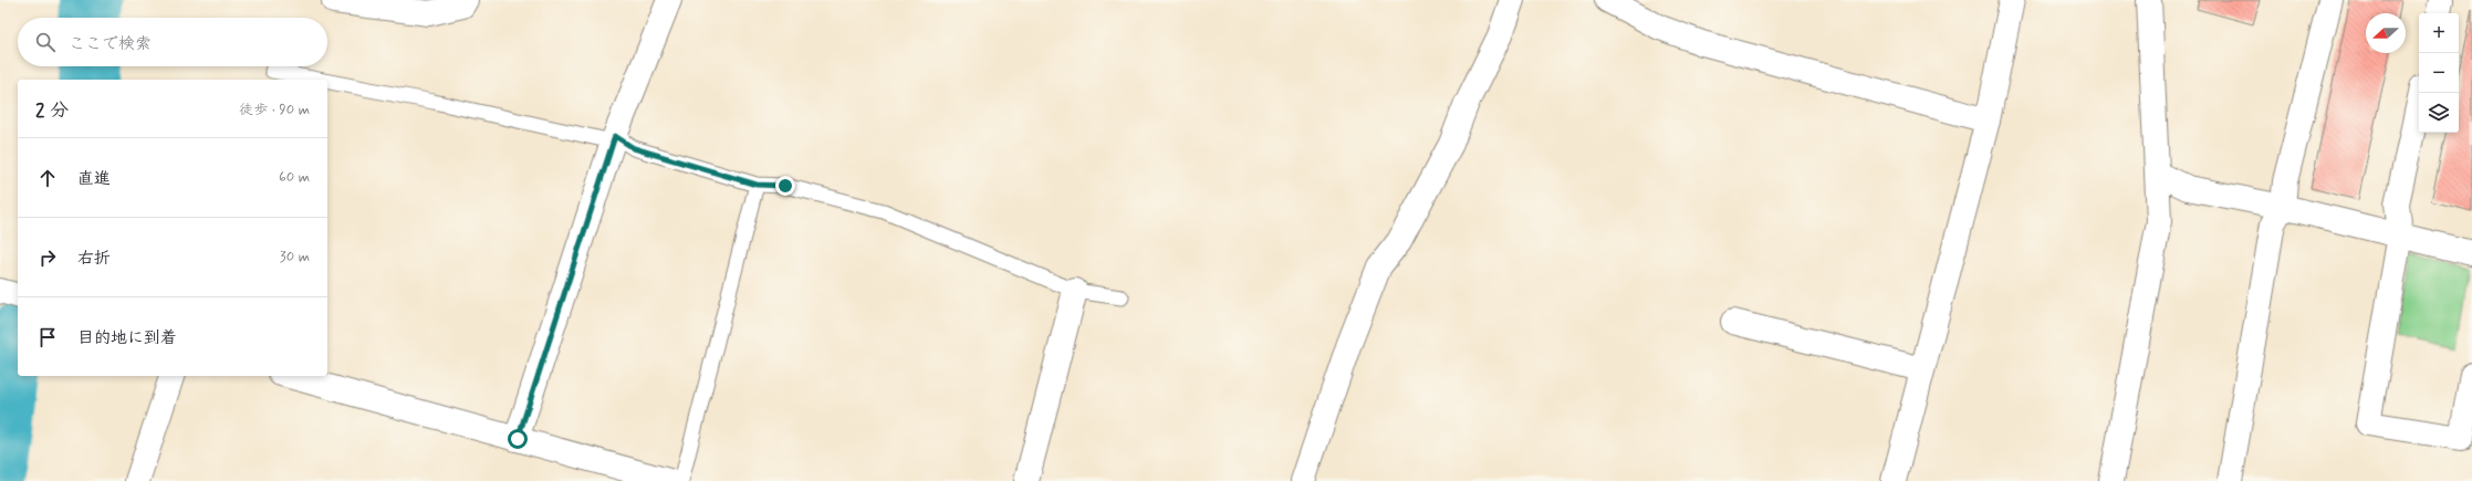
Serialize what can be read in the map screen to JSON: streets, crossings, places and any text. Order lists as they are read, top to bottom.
{
  "north": "left",
  "page": {
    "map_buttons": ["+", "−"],
    "search": "ここで検索",
    "heading": ["2 分", "徒歩 · 90 m"],
    "list": [
      ["直進", "60 m"],
      ["右折", "30 m"],
      "目的地に到着"
    ]
  }
}
